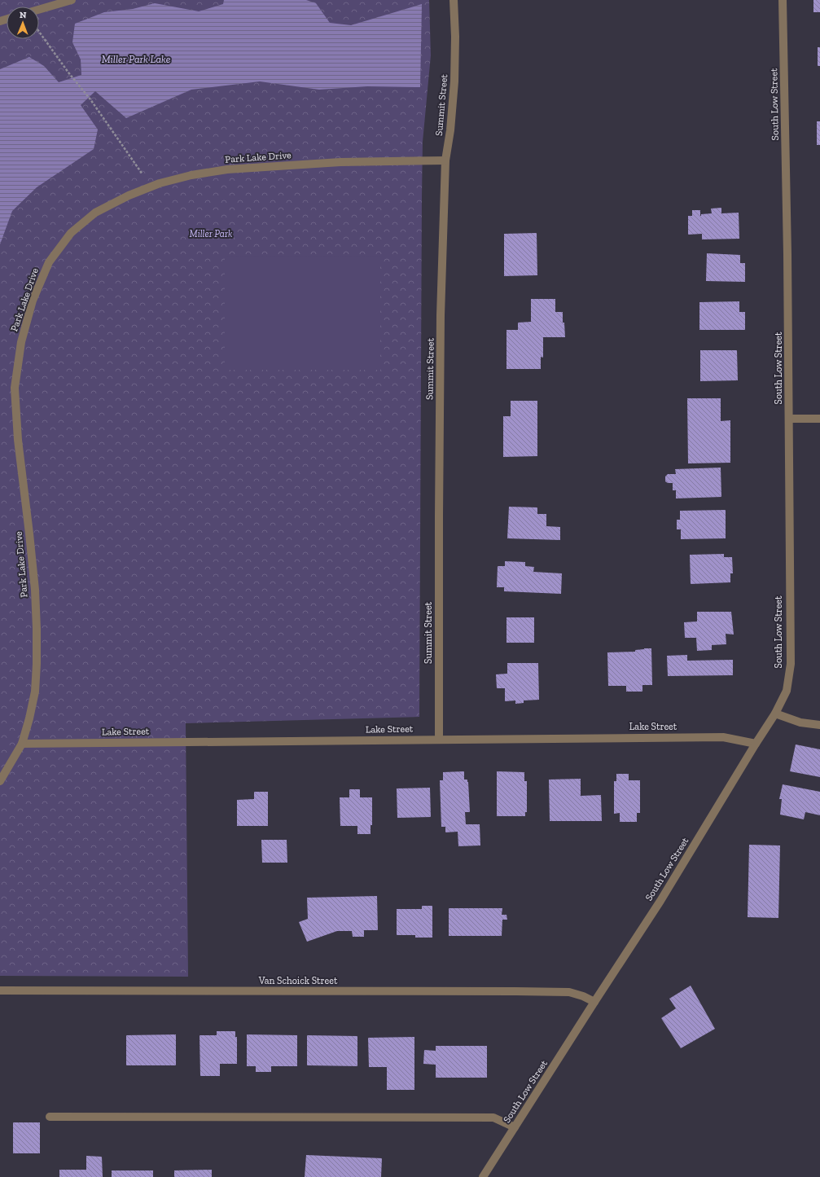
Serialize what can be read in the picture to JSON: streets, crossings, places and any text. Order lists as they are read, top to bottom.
{
  "streets": {
    "street": [
      "South Low Street",
      "Summit Street",
      "Park Lake Drive",
      "Lake Street",
      "Van Schoick Street"
    ]
  },
  "crossings": [
    ["South Low Street", "Lake Street"],
    ["South Low Street", "Van Schoick Street"],
    ["Summit Street", "Park Lake Drive"],
    ["Summit Street", "Lake Street"],
    ["Park Lake Drive", "Lake Street"]
  ],
  "water": ["Miller Park Lake"],
  "parks": ["Miller Park"],
  "north": "top"
}
